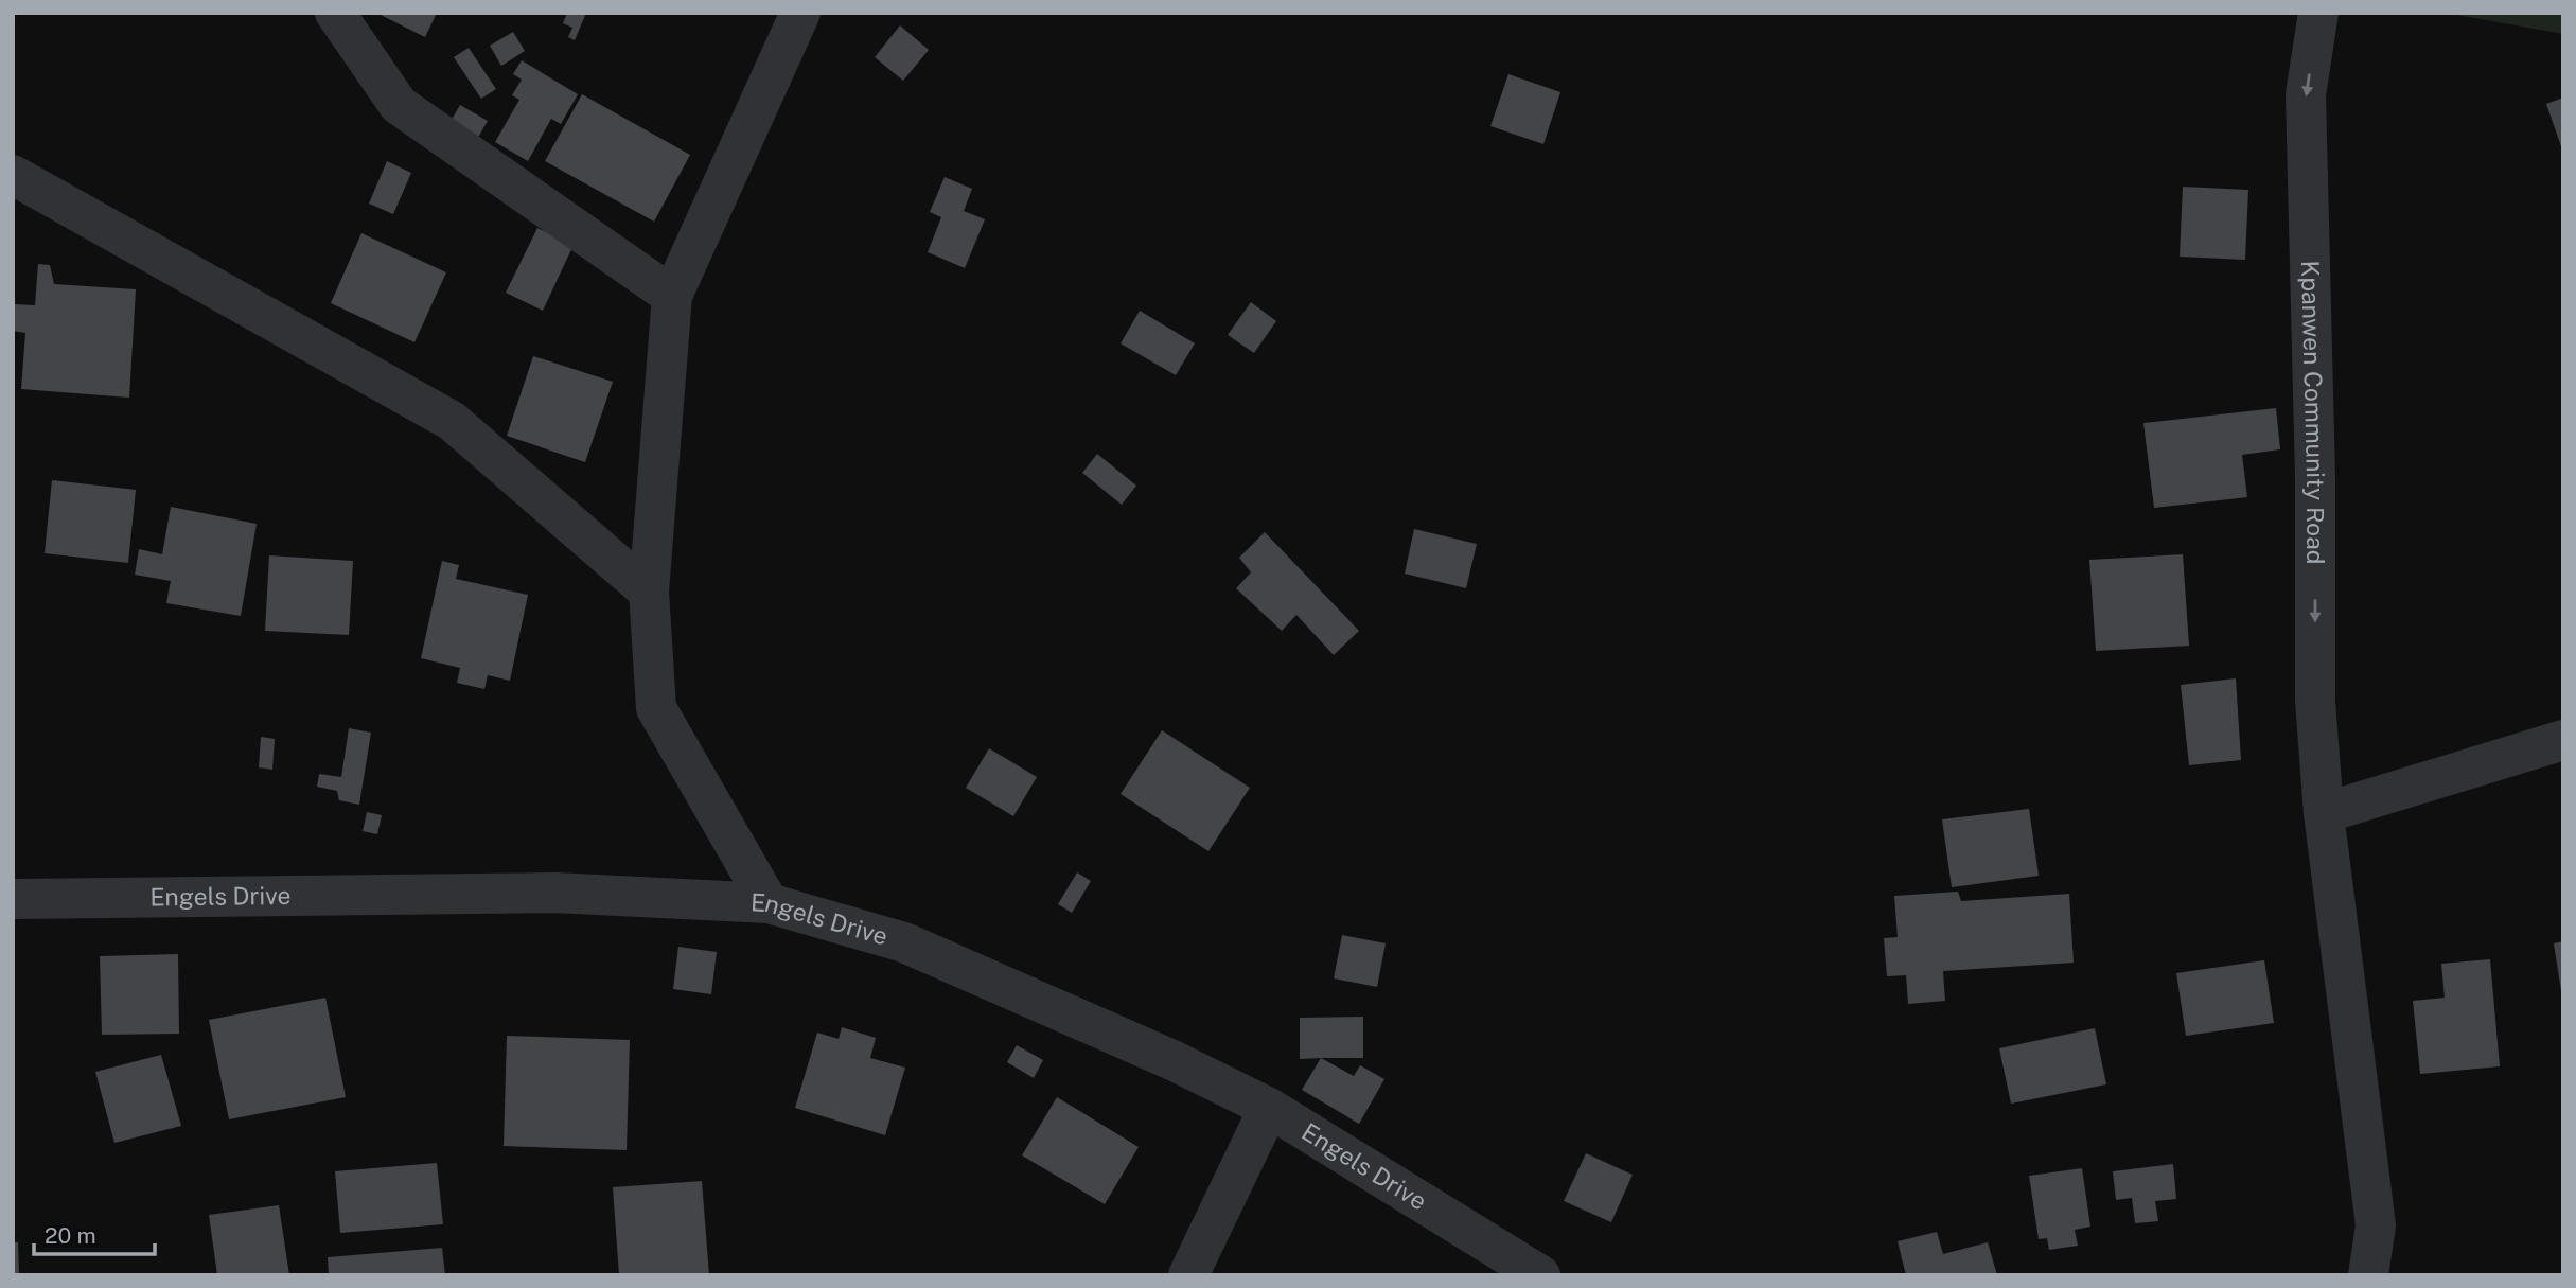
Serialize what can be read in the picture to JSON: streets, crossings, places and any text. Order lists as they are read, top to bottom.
{
  "streets": {
    "street": ["Kpanwen Community Road", "Engels Drive"]
  },
  "one_way": ["Kpanwen Community Road"],
  "scale_bar": "20 m"
}
